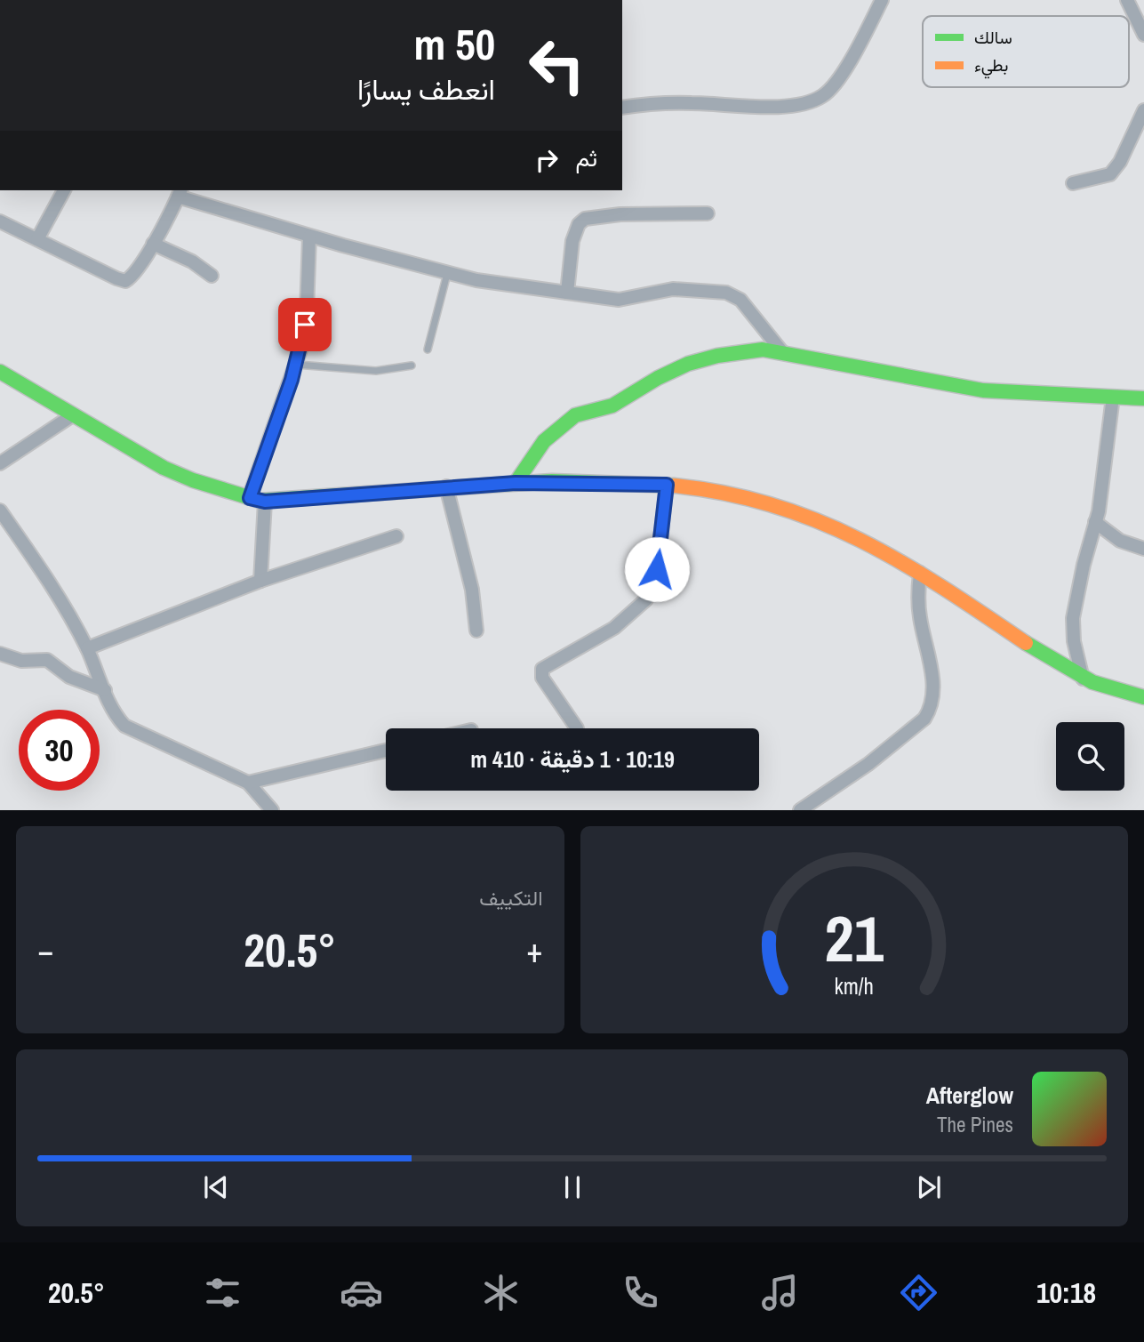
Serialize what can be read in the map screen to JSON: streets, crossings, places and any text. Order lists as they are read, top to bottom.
{
  "legend": ["سالك", "بطيء"],
  "page": {
    "turn": ["50 m", "انعطف يسارًا"],
    "then": "ثم",
    "limit": "30",
    "trip": "10:19 · 1 دقيقة · 410 m",
    "tile": "التكييف",
    "heat": ["−", "20.5°", "+"],
    "song": ["Afterglow", "The Pines"],
    "tabs": ["10:18", "20.5°"],
    "gauge": ["21", "km/h"]
  }
}
